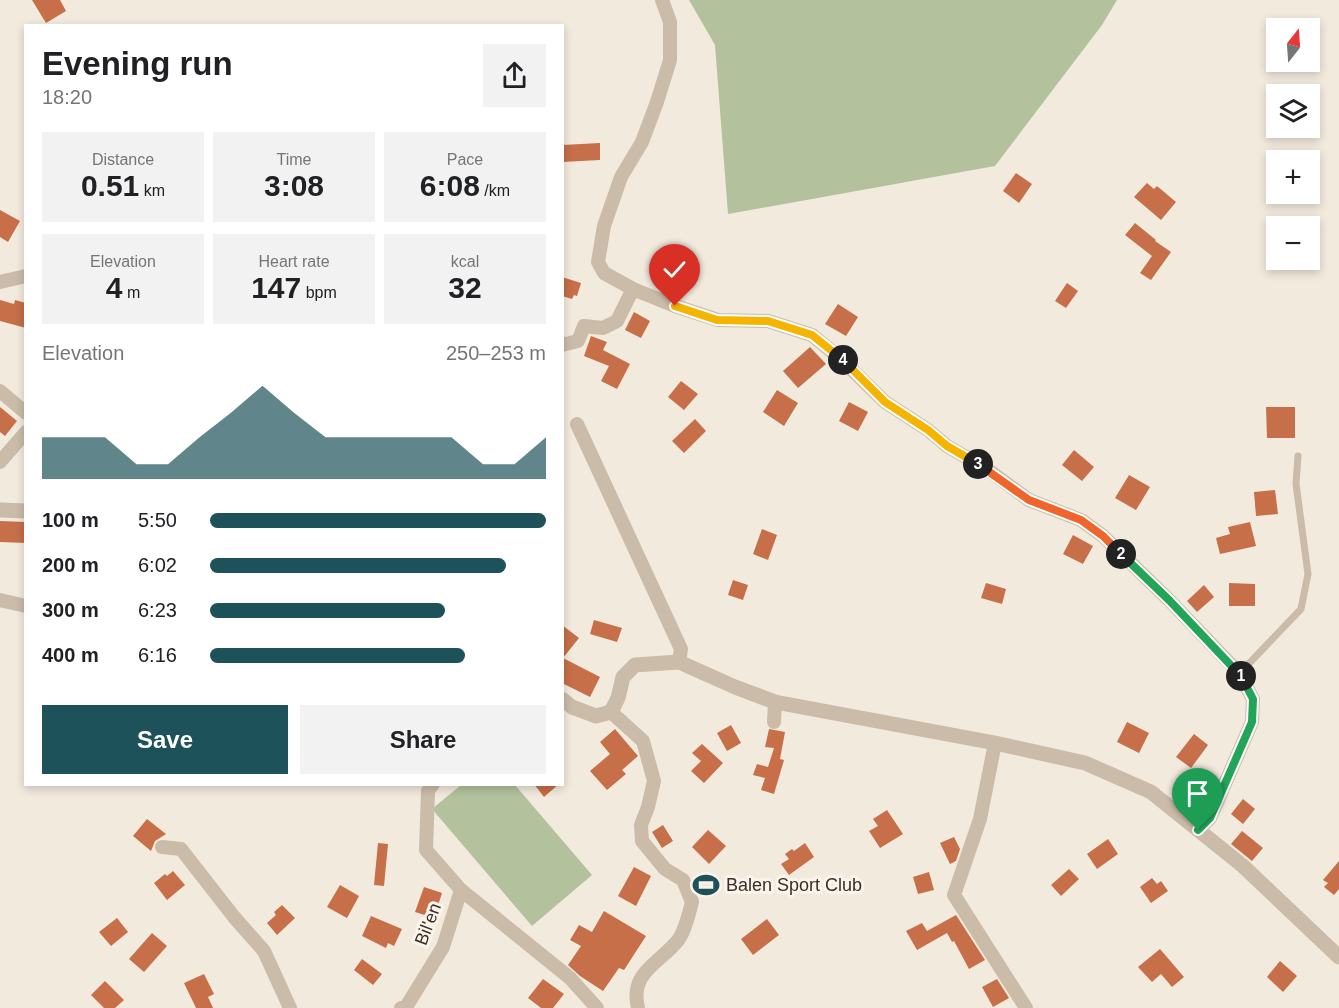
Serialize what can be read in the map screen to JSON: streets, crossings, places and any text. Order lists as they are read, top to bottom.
{
  "streets": {
    "street": ["Bil'en"]
  },
  "places": {
    "sports": ["Balen Sport Club"]
  },
  "north": "top",
  "page": {
    "map_buttons": ["+", "−"],
    "heading": ["Evening run", "18:20"],
    "stats": [
      ["Distance", "0.51 km"],
      ["Time", "3:08"],
      ["Pace", "6:08 /km"],
      ["Elevation", "4 m"],
      ["Heart rate", "147 bpm"],
      ["kcal", "32"]
    ],
    "chart": ["Elevation", "250–253 m"],
    "pins": [
      "4",
      "3",
      "2",
      "1"
    ],
    "list": [
      {
        "name": "100 m",
        "note": "5:50"
      },
      {
        "name": "200 m",
        "note": "6:02"
      },
      {
        "name": "300 m",
        "note": "6:23"
      },
      {
        "name": "400 m",
        "note": "6:16"
      }
    ],
    "buttons": ["Save", "Share"]
  }
}
